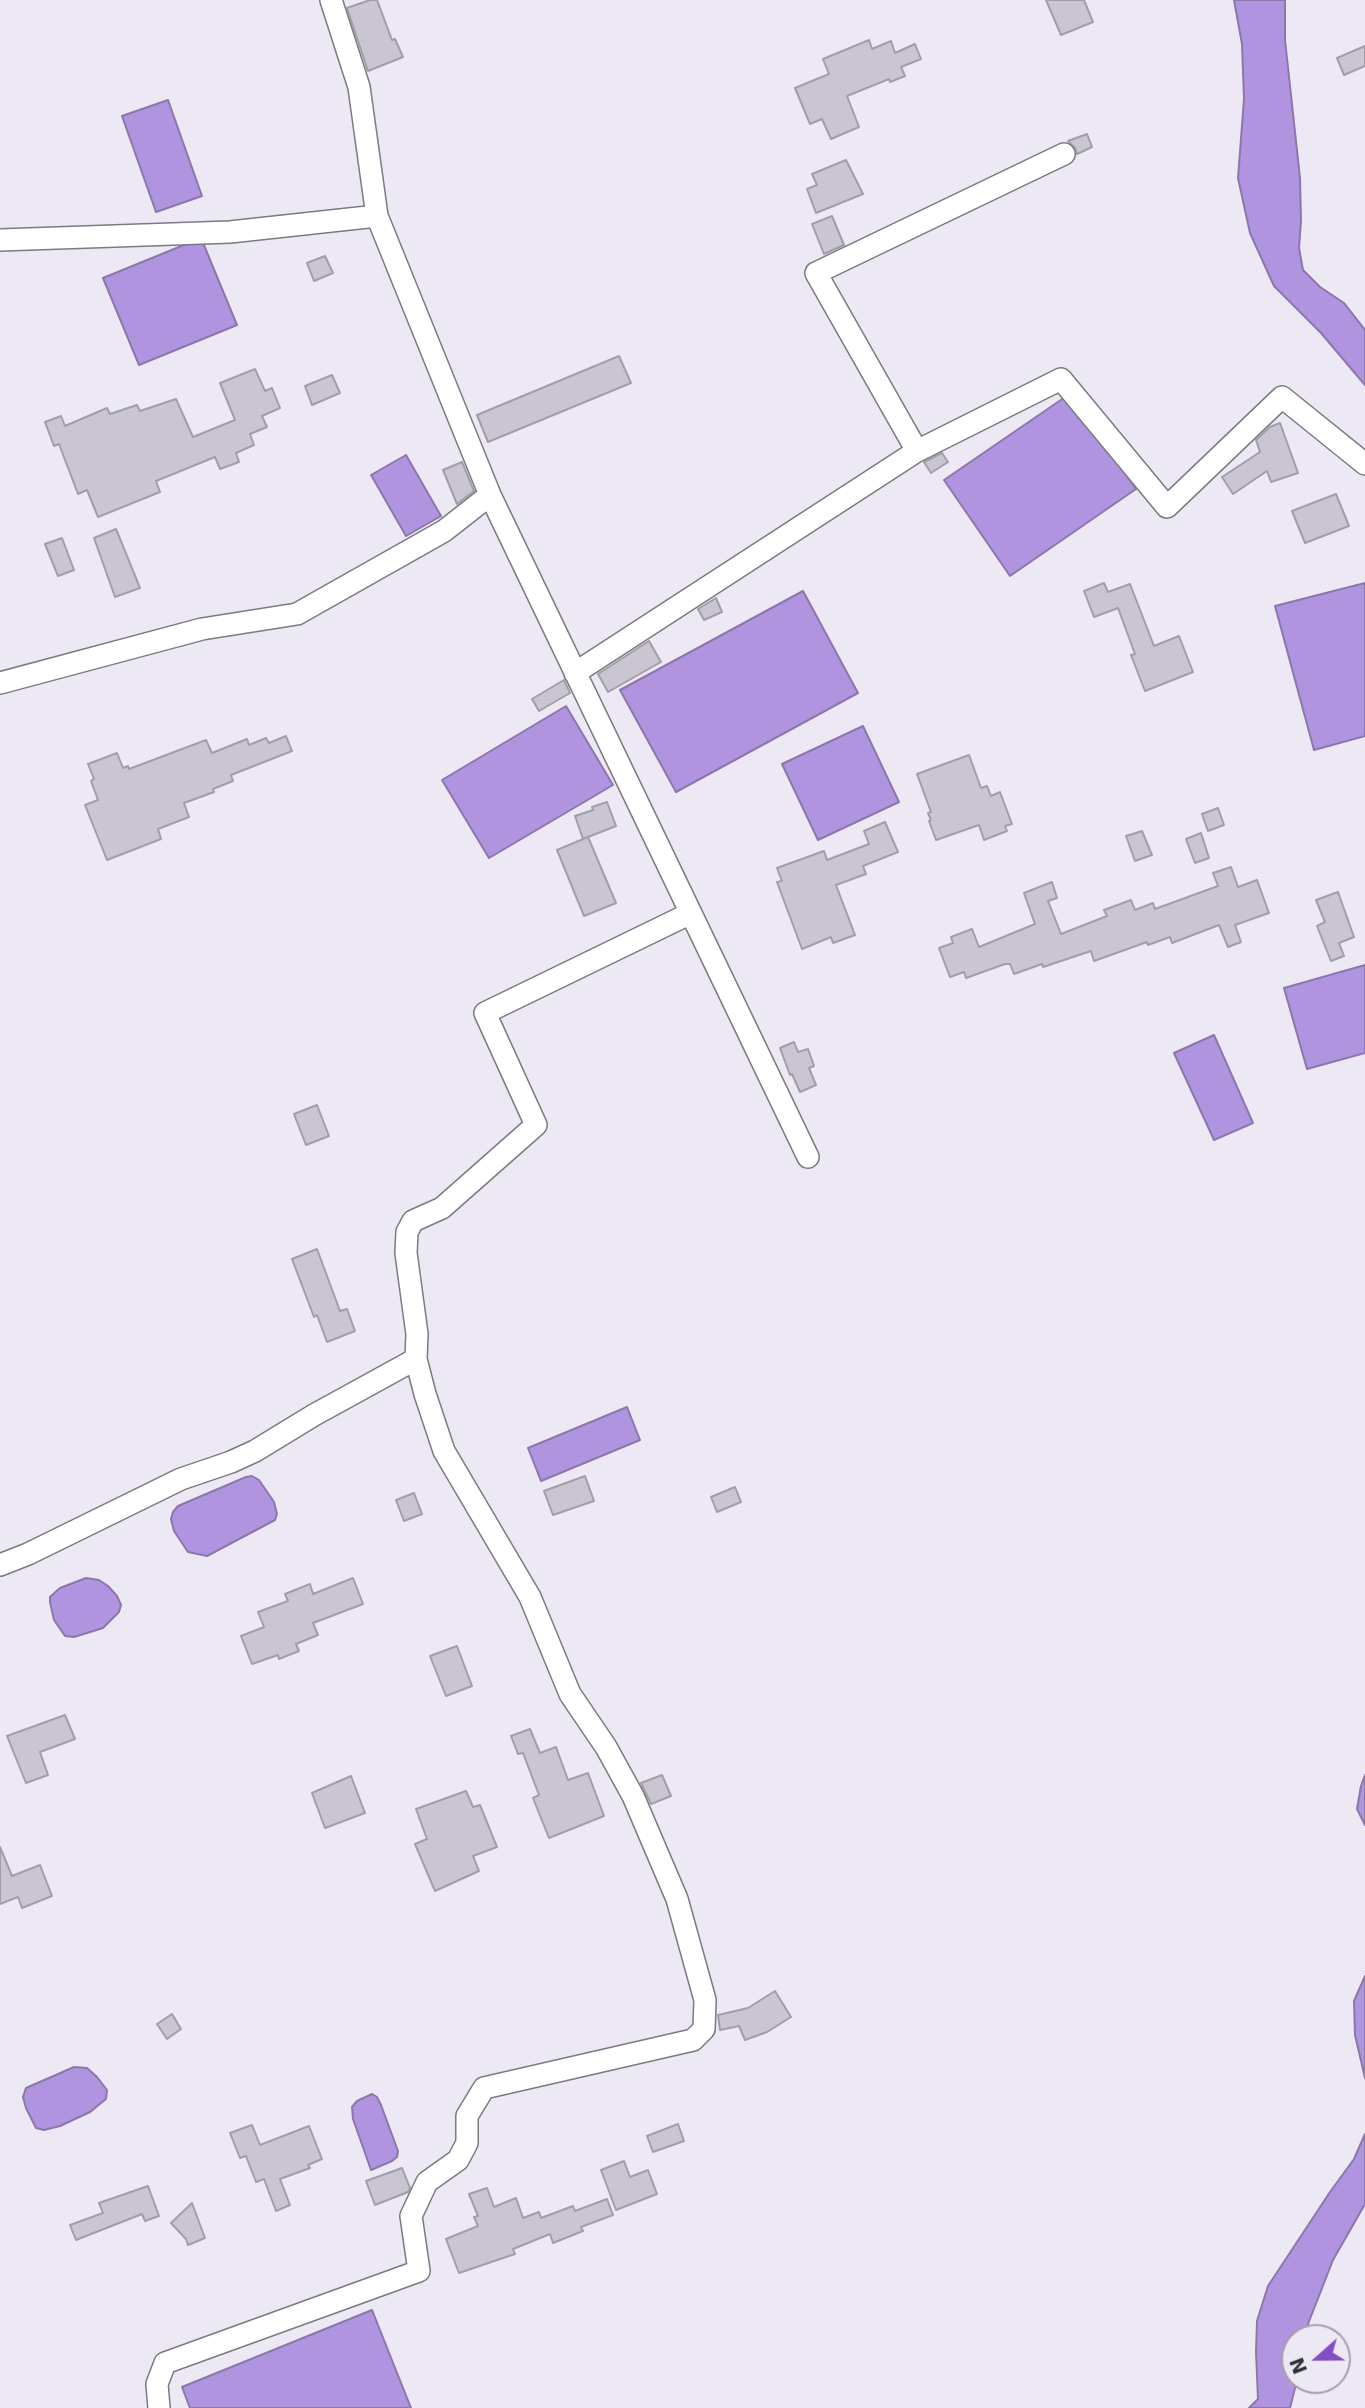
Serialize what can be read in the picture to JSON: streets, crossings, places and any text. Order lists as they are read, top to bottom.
{
  "north": "left"
}
